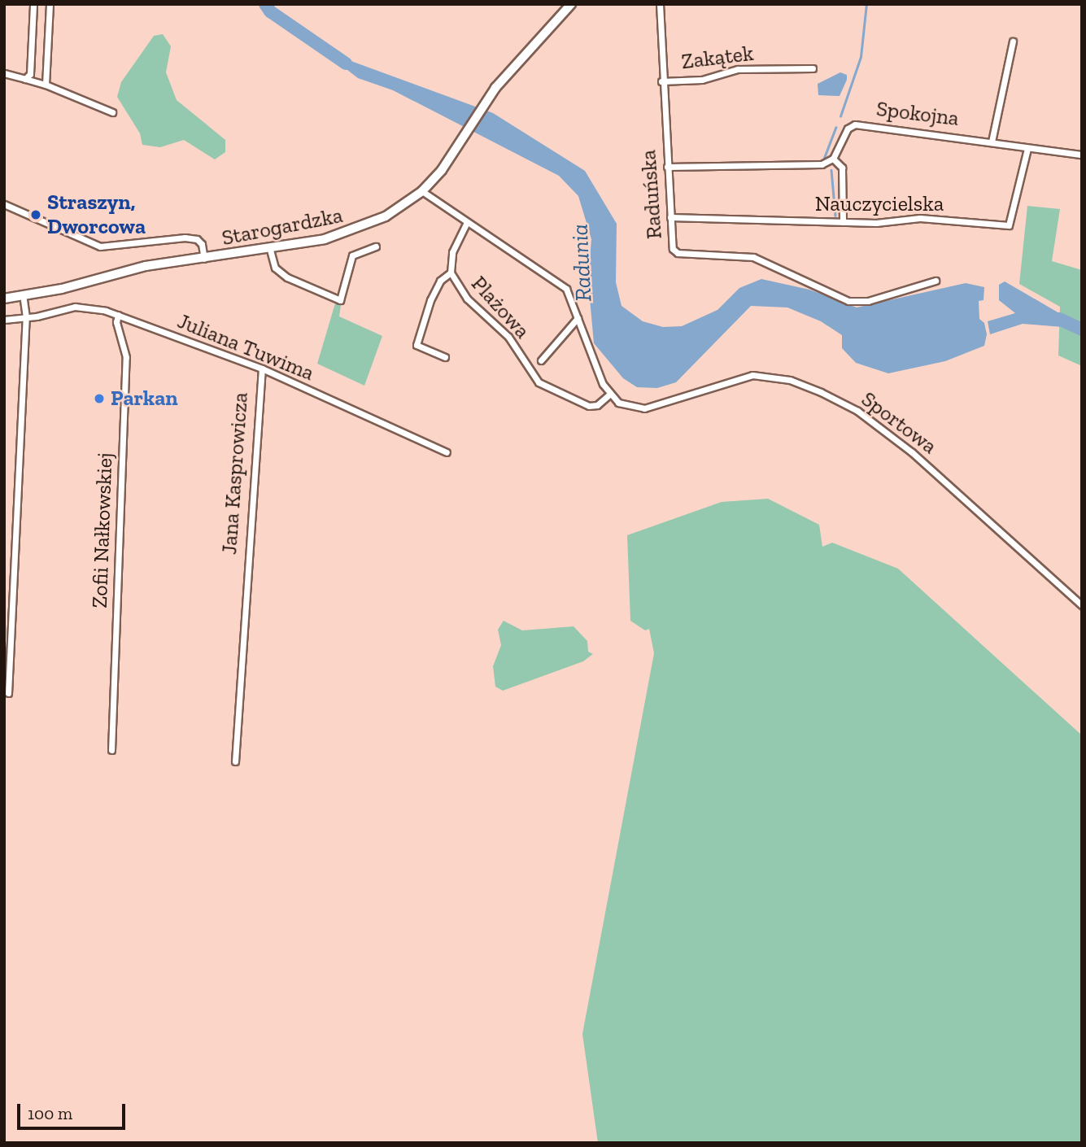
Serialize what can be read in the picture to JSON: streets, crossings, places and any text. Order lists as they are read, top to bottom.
{
  "streets": {
    "main road": ["Starogardzka"],
    "street": [
      "Zakątek",
      "Spokojna",
      "Raduńska",
      "Nauczycielska",
      "Plażowa",
      "Juliana Tuwima",
      "Sportowa",
      "Jana Kasprowicza",
      "Zofii Nałkowskiej"
    ]
  },
  "crossings": [
    ["Zakątek", "Raduńska"],
    ["Spokojna", "Nauczycielska"],
    ["Raduńska", "Nauczycielska"],
    ["Starogardzka", "Plażowa"],
    ["Plażowa", "Sportowa"],
    ["Juliana Tuwima", "Jana Kasprowicza"],
    ["Juliana Tuwima", "Zofii Nałkowskiej"]
  ],
  "water": ["Radunia"],
  "places": ["Straszyn, Dworcowa", "Parkan"],
  "scale_bar": "100 m"
}
